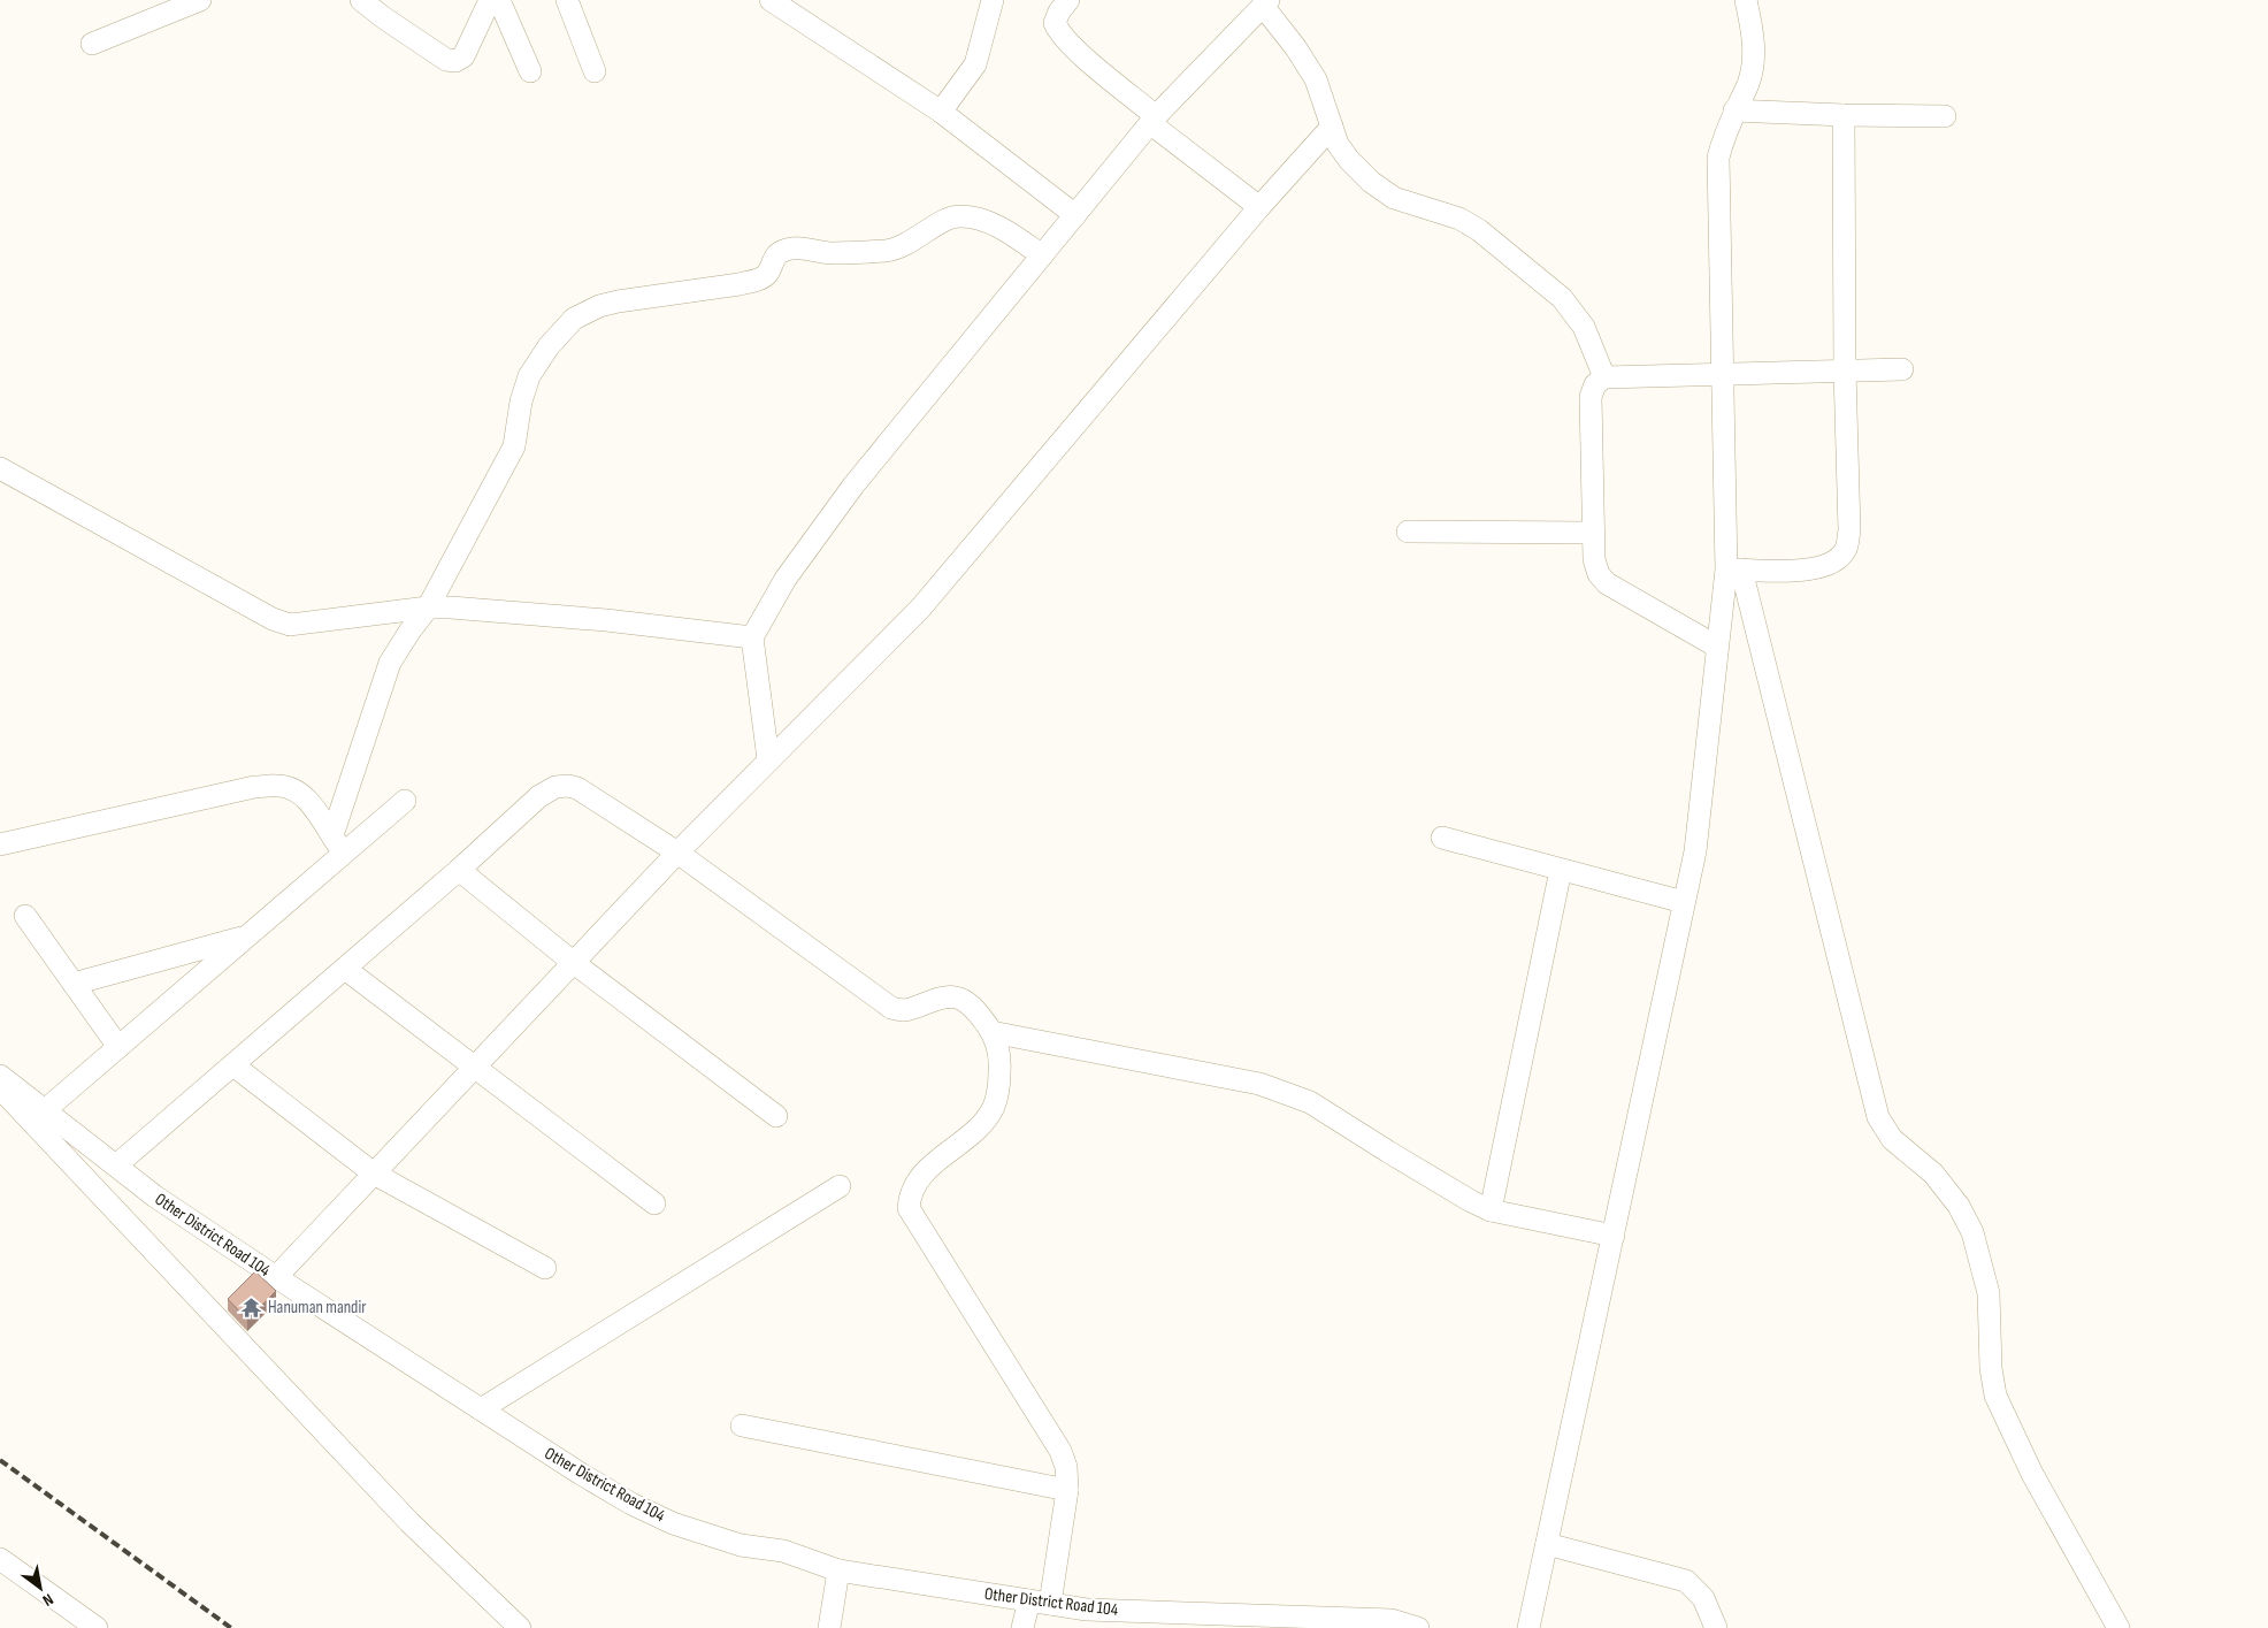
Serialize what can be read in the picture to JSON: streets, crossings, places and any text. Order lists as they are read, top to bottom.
{
  "streets": {
    "street": ["Other District Road 104"]
  },
  "places": {
    "temple": ["Hanuman mandir"]
  },
  "north": "bottom right"
}
